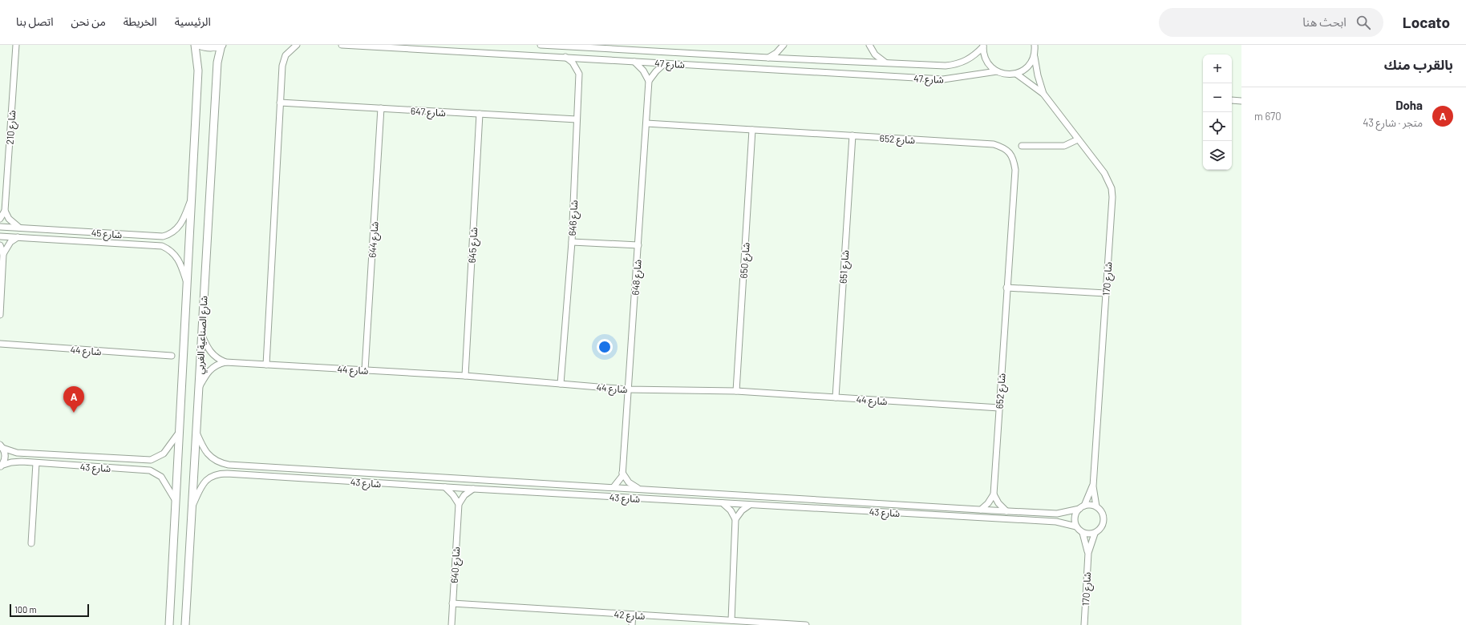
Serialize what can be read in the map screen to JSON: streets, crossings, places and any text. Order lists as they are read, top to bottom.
{
  "streets": {
    "main road": ["شارع الصناعية الغربي"],
    "street": [
      "شارع 47",
      "شارع 647",
      "شارع 210",
      "شارع 652",
      "شارع 646",
      "شارع 45",
      "شارع 644",
      "شارع 645",
      "شارع 650",
      "شارع 651",
      "شارع 648",
      "شارع 170",
      "شارع 44",
      "شارع 43",
      "شارع 640",
      "شارع 42"
    ]
  },
  "crossings": [
    ["شارع 47", "شارع 646"],
    ["شارع 47", "شارع 170"],
    ["شارع 647", "شارع 646"],
    ["شارع 647", "شارع 644"],
    ["شارع 647", "شارع 645"],
    ["شارع 652", "شارع 650"],
    ["شارع 652", "شارع 651"],
    ["شارع 652", "شارع 648"],
    ["شارع 652", "شارع 44"],
    ["شارع 646", "شارع 44"],
    ["شارع 45", "شارع الصناعية الغربي"],
    ["شارع 644", "شارع 44"],
    ["شارع 645", "شارع 44"],
    ["شارع 650", "شارع 44"],
    ["شارع 651", "شارع 44"],
    ["شارع 648", "شارع 44"],
    ["شارع 648", "شارع 43"],
    ["شارع 170", "شارع 43"],
    ["شارع الصناعية الغربي", "شارع 44"],
    ["شارع الصناعية الغربي", "شارع 43"],
    ["شارع 640", "شارع 42"]
  ],
  "scale_bar": "100 m",
  "page": {
    "header": "Locato",
    "search": "ابحث هنا",
    "nav": [
      "الرئيسية",
      "الخريطة",
      "من نحن",
      "اتصل بنا"
    ],
    "heading": "بالقرب منك",
    "map_buttons": ["+", "−"],
    "list": [
      {
        "mark": "A",
        "name": "Doha",
        "note": "متجر · شارع 43",
        "value": "670 m"
      }
    ],
    "pins": "A",
    "scale": "100 m"
  }
}
